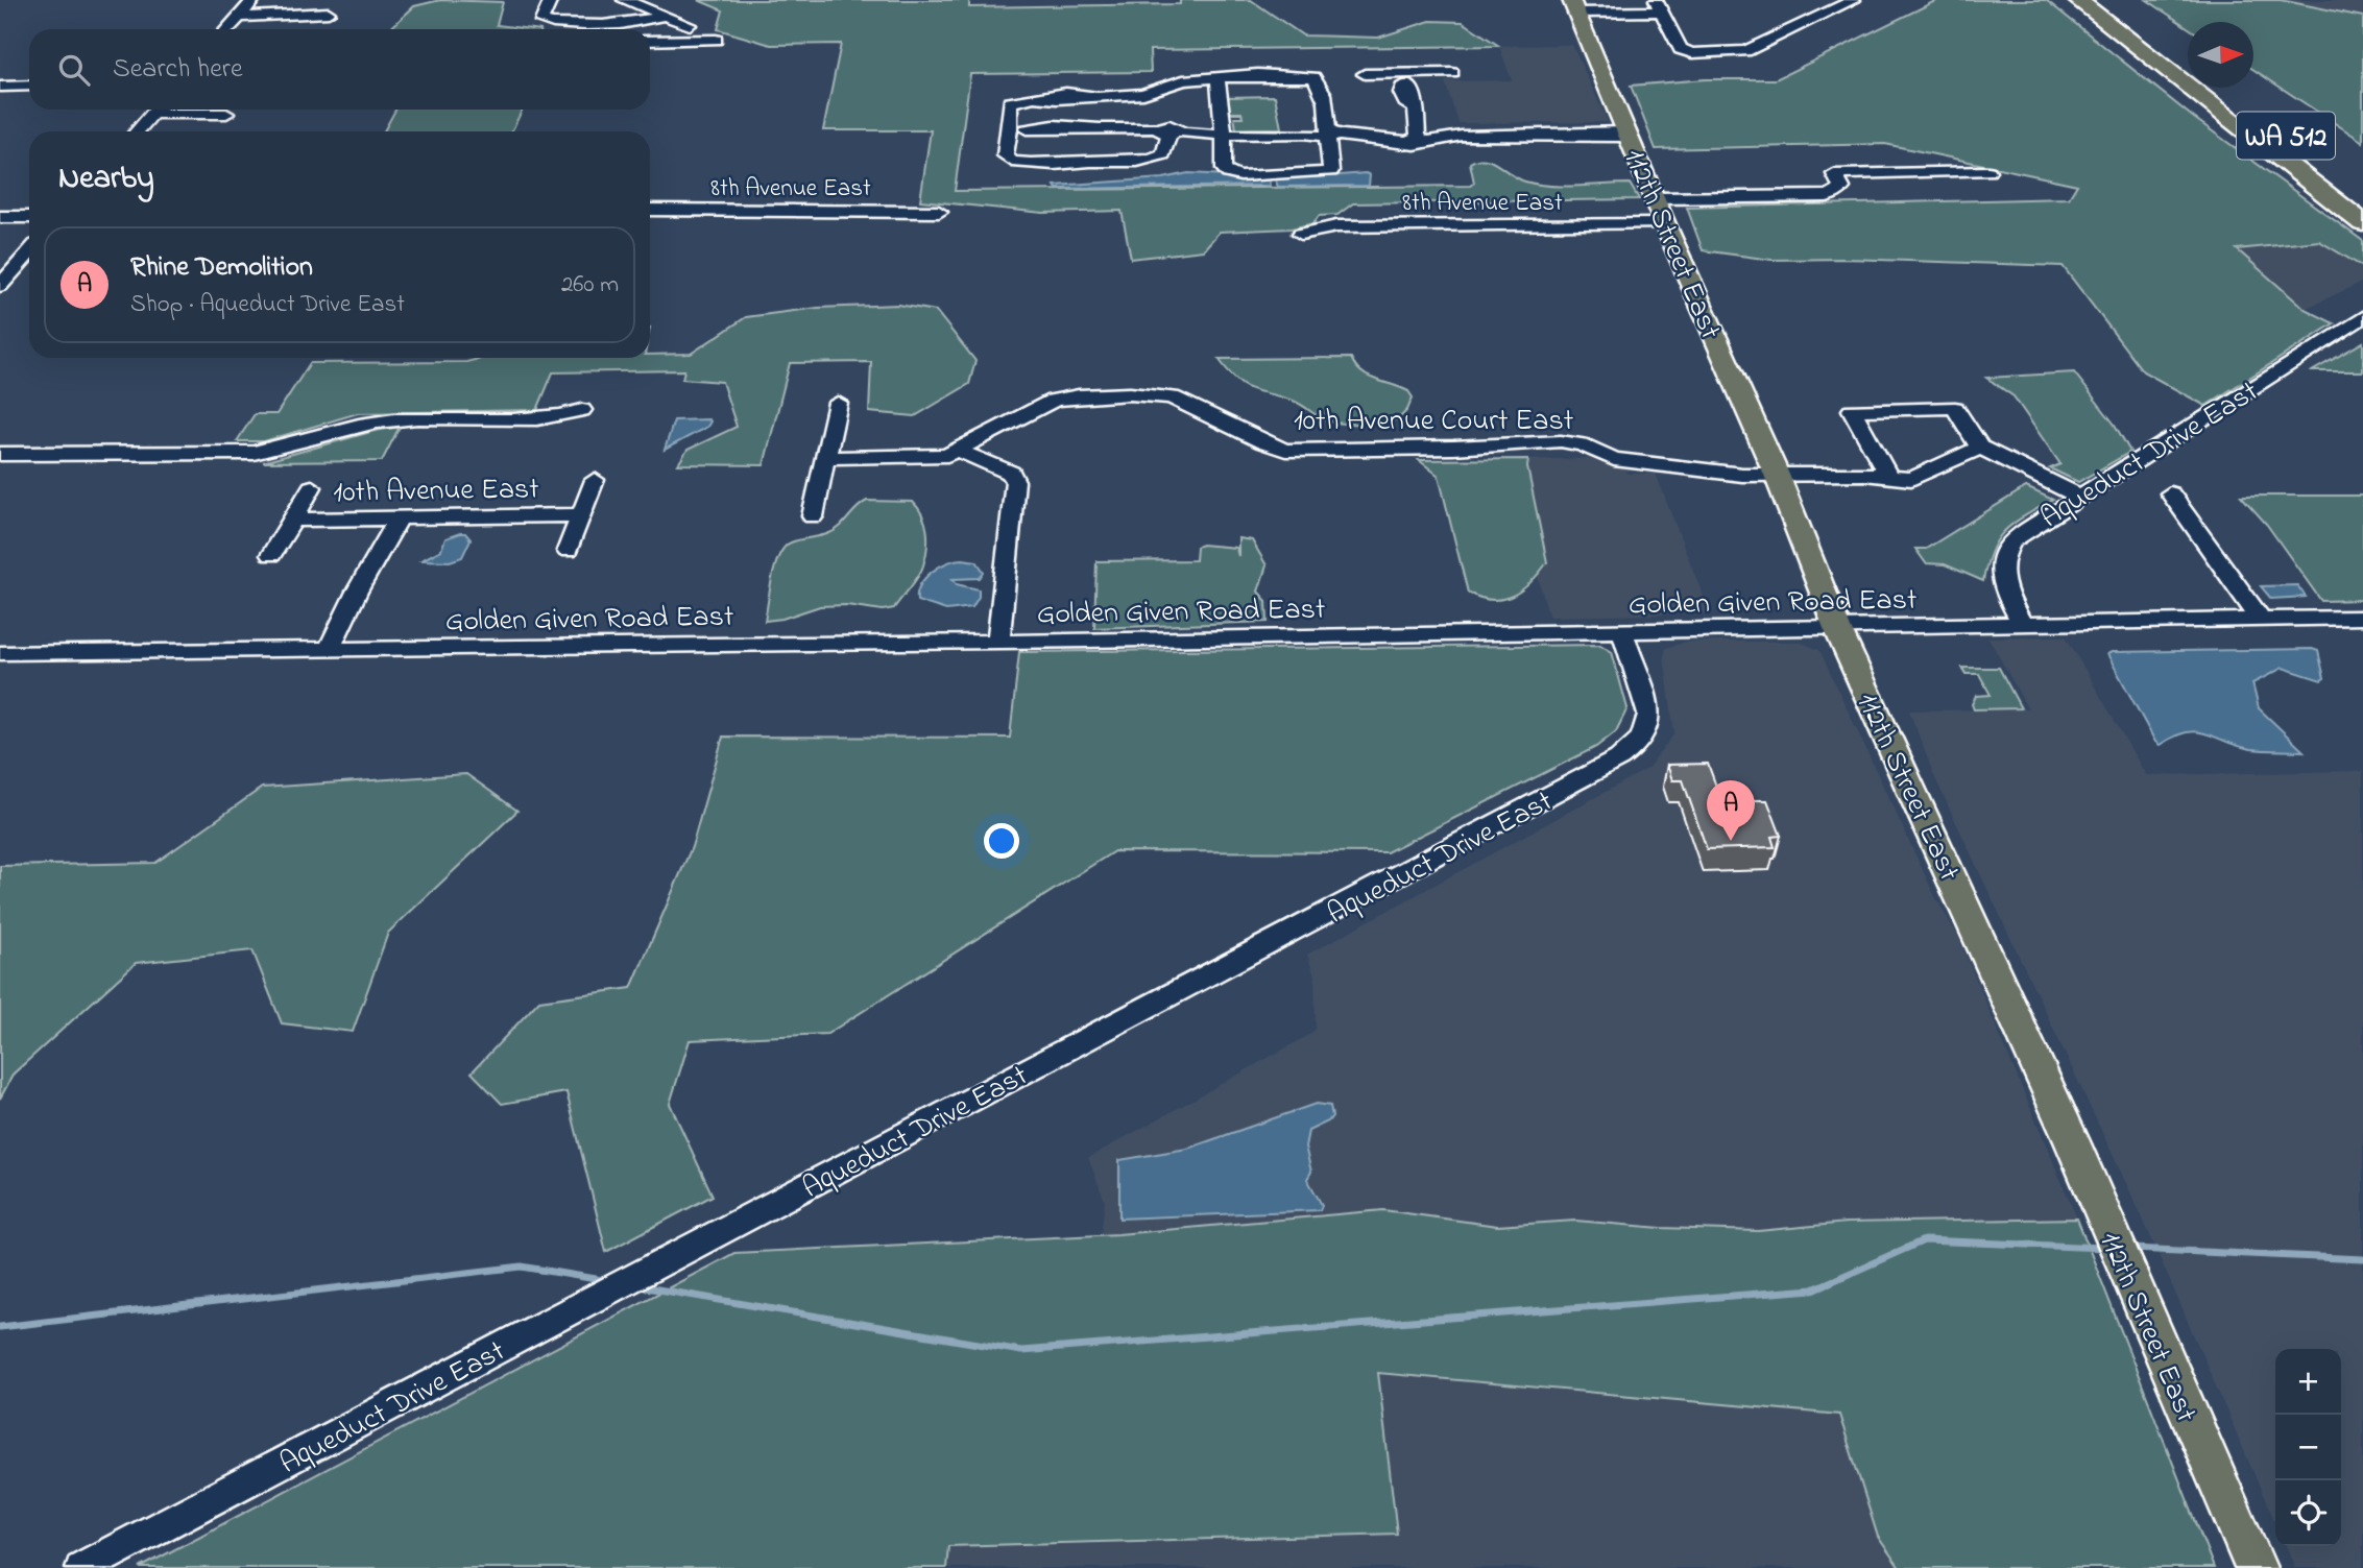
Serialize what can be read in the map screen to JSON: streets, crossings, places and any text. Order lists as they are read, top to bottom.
{
  "streets": {
    "highway": ["WA 512"],
    "main road": ["112th Street East"],
    "street": [
      "8th Avenue East",
      "10th Avenue Court East",
      "Aqueduct Drive East",
      "10th Avenue East",
      "Golden Given Road East"
    ]
  },
  "crossings": [
    ["8th Avenue East", "112th Street East"],
    ["112th Street East", "10th Avenue Court East"],
    ["112th Street East", "Golden Given Road East"],
    ["Aqueduct Drive East", "Golden Given Road East"]
  ],
  "north": "right",
  "page": {
    "search": "Search here",
    "heading": "Nearby",
    "list": [
      {
        "mark": "A",
        "name": "Rhine Demolition",
        "note": "Shop · Aqueduct Drive East",
        "value": "260 m"
      }
    ],
    "pins": "A",
    "map_buttons": ["+", "−"]
  }
}
